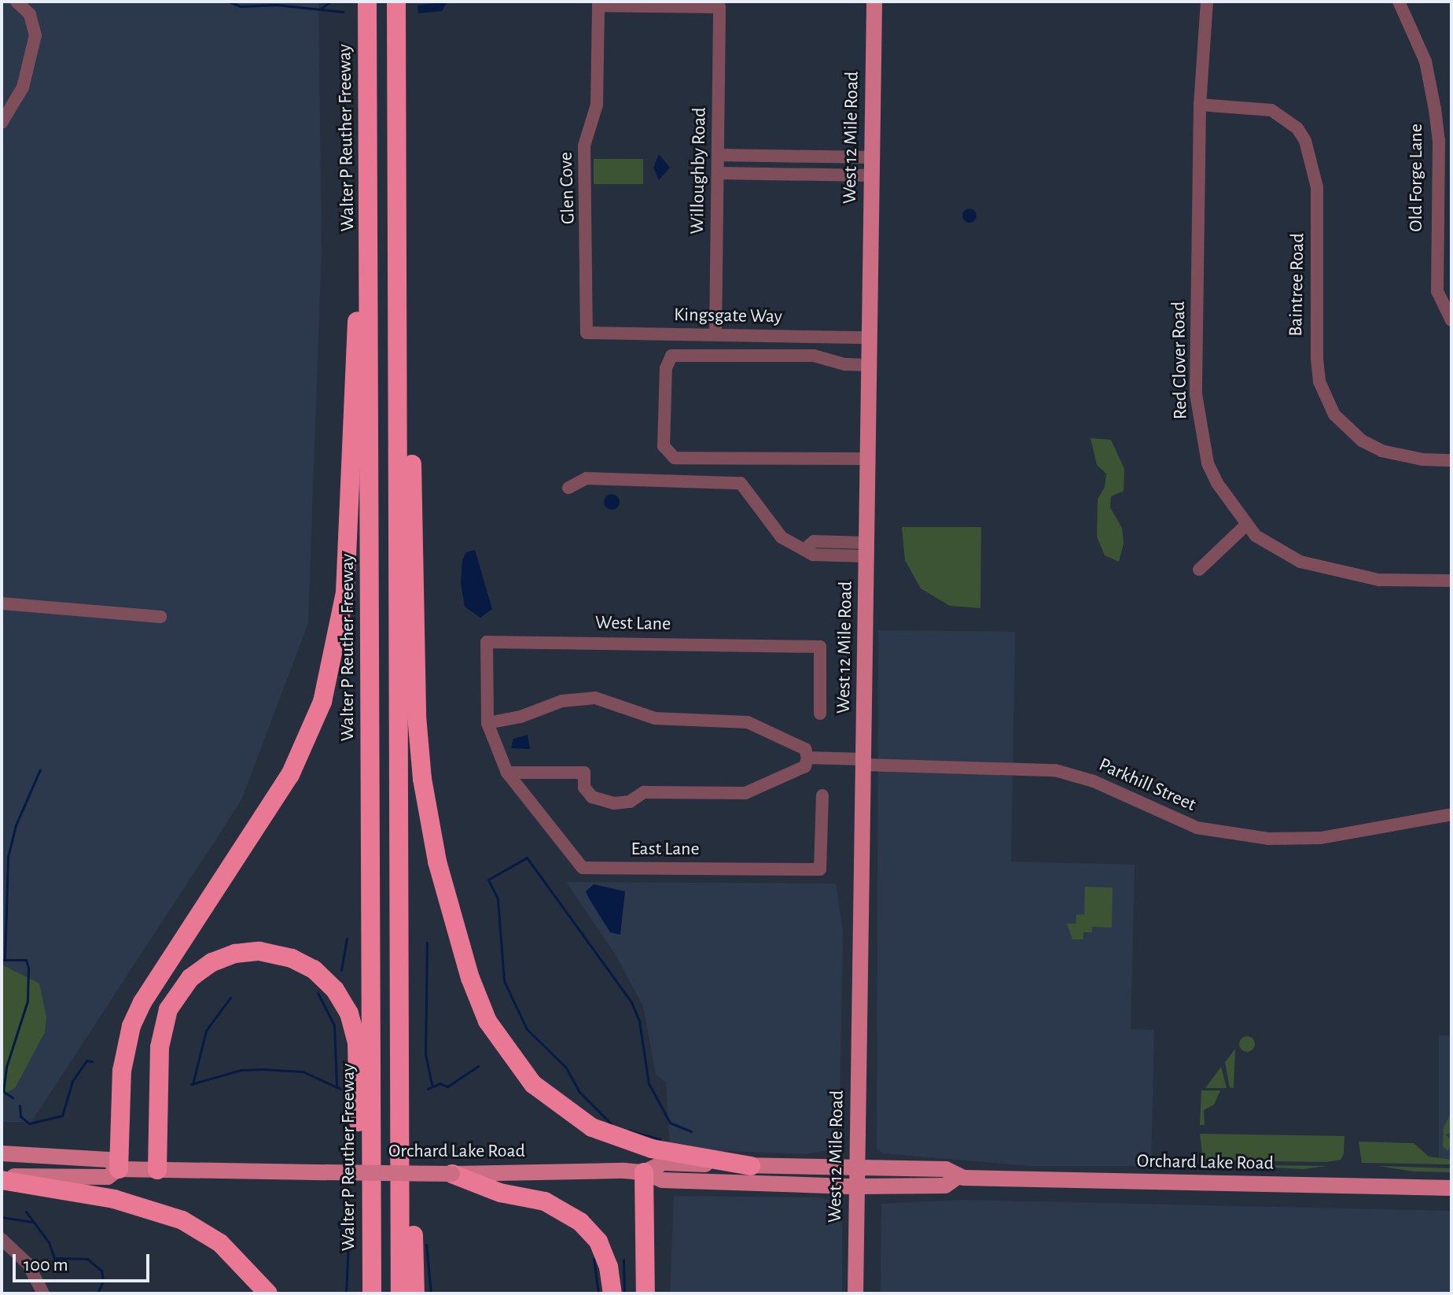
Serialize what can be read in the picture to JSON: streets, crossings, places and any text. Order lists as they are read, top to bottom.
{
  "streets": {
    "highway": ["Walter P Reuther Freeway"],
    "main road": ["West 12 Mile Road", "Orchard Lake Road"],
    "street": [
      "Willoughby Road",
      "Old Forge Lane",
      "Glen Cove",
      "Baintree Road",
      "Kingsgate Way",
      "Red Clover Road",
      "West Lane",
      "Parkhill Street",
      "East Lane"
    ]
  },
  "crossings": [
    ["West 12 Mile Road", "Kingsgate Way"],
    ["West 12 Mile Road", "Parkhill Street"],
    ["West 12 Mile Road", "Orchard Lake Road"],
    ["Willoughby Road", "Glen Cove"],
    ["Willoughby Road", "Kingsgate Way"],
    ["Glen Cove", "Kingsgate Way"],
    ["Baintree Road", "Red Clover Road"],
    ["West Lane", "East Lane"]
  ],
  "scale_bar": "100 m"
}
